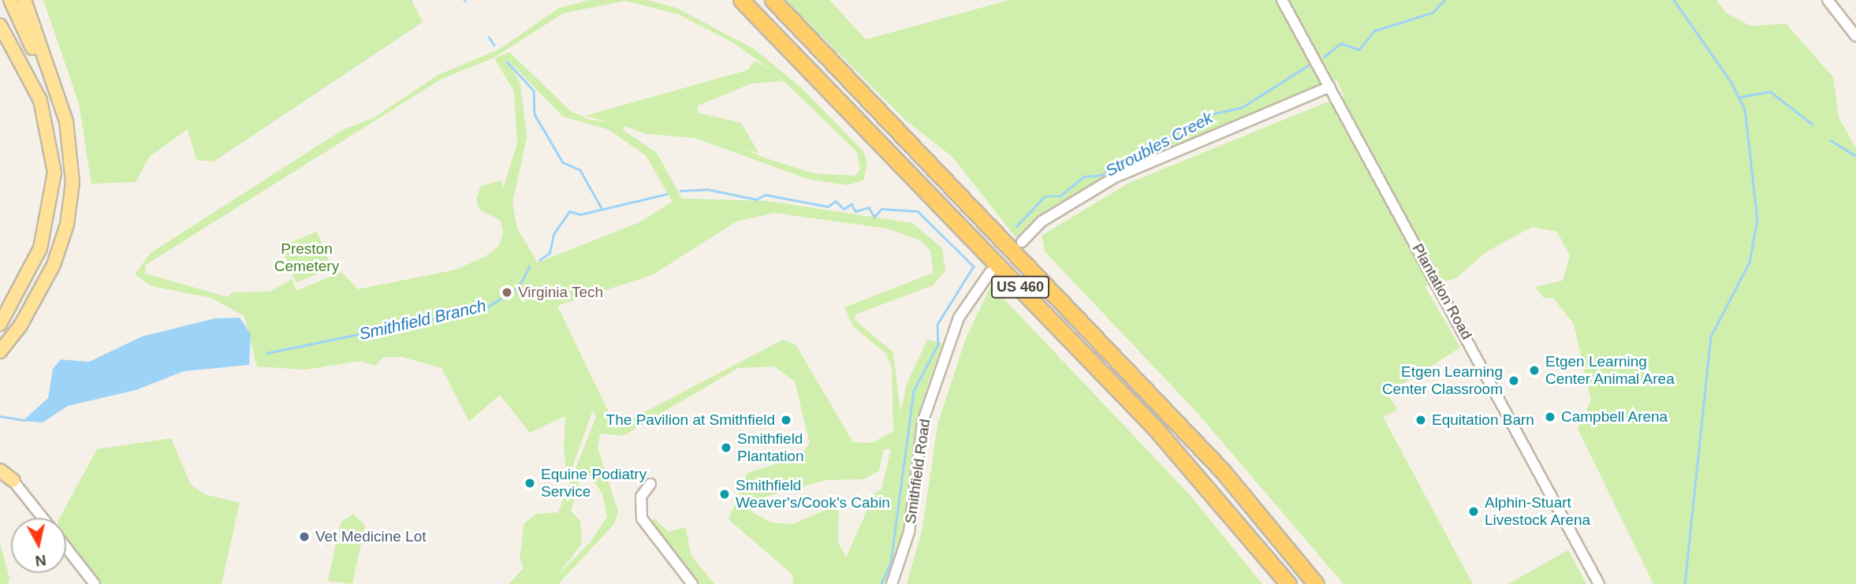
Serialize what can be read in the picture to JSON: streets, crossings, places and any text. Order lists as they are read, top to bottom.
{
  "streets": {
    "highway": ["US 460"],
    "street": ["Plantation Road", "Smithfield Road"]
  },
  "water": ["Stroubles Creek", "Smithfield Branch"],
  "parks": ["Preston Cemetery"],
  "places": [
    "Virginia Tech",
    "Etgen Learning Center Animal Area",
    "Etgen Learning Center Classroom",
    "Campbell Arena",
    "The Pavilion at Smithfield",
    "Equitation Barn",
    "Smithfield Plantation",
    "Equine Podiatry Service",
    "Smithfield Weaver's/Cook's Cabin",
    "Alphin-Stuart Livestock Arena",
    "Vet Medicine Lot"
  ],
  "north": "bottom"
}
